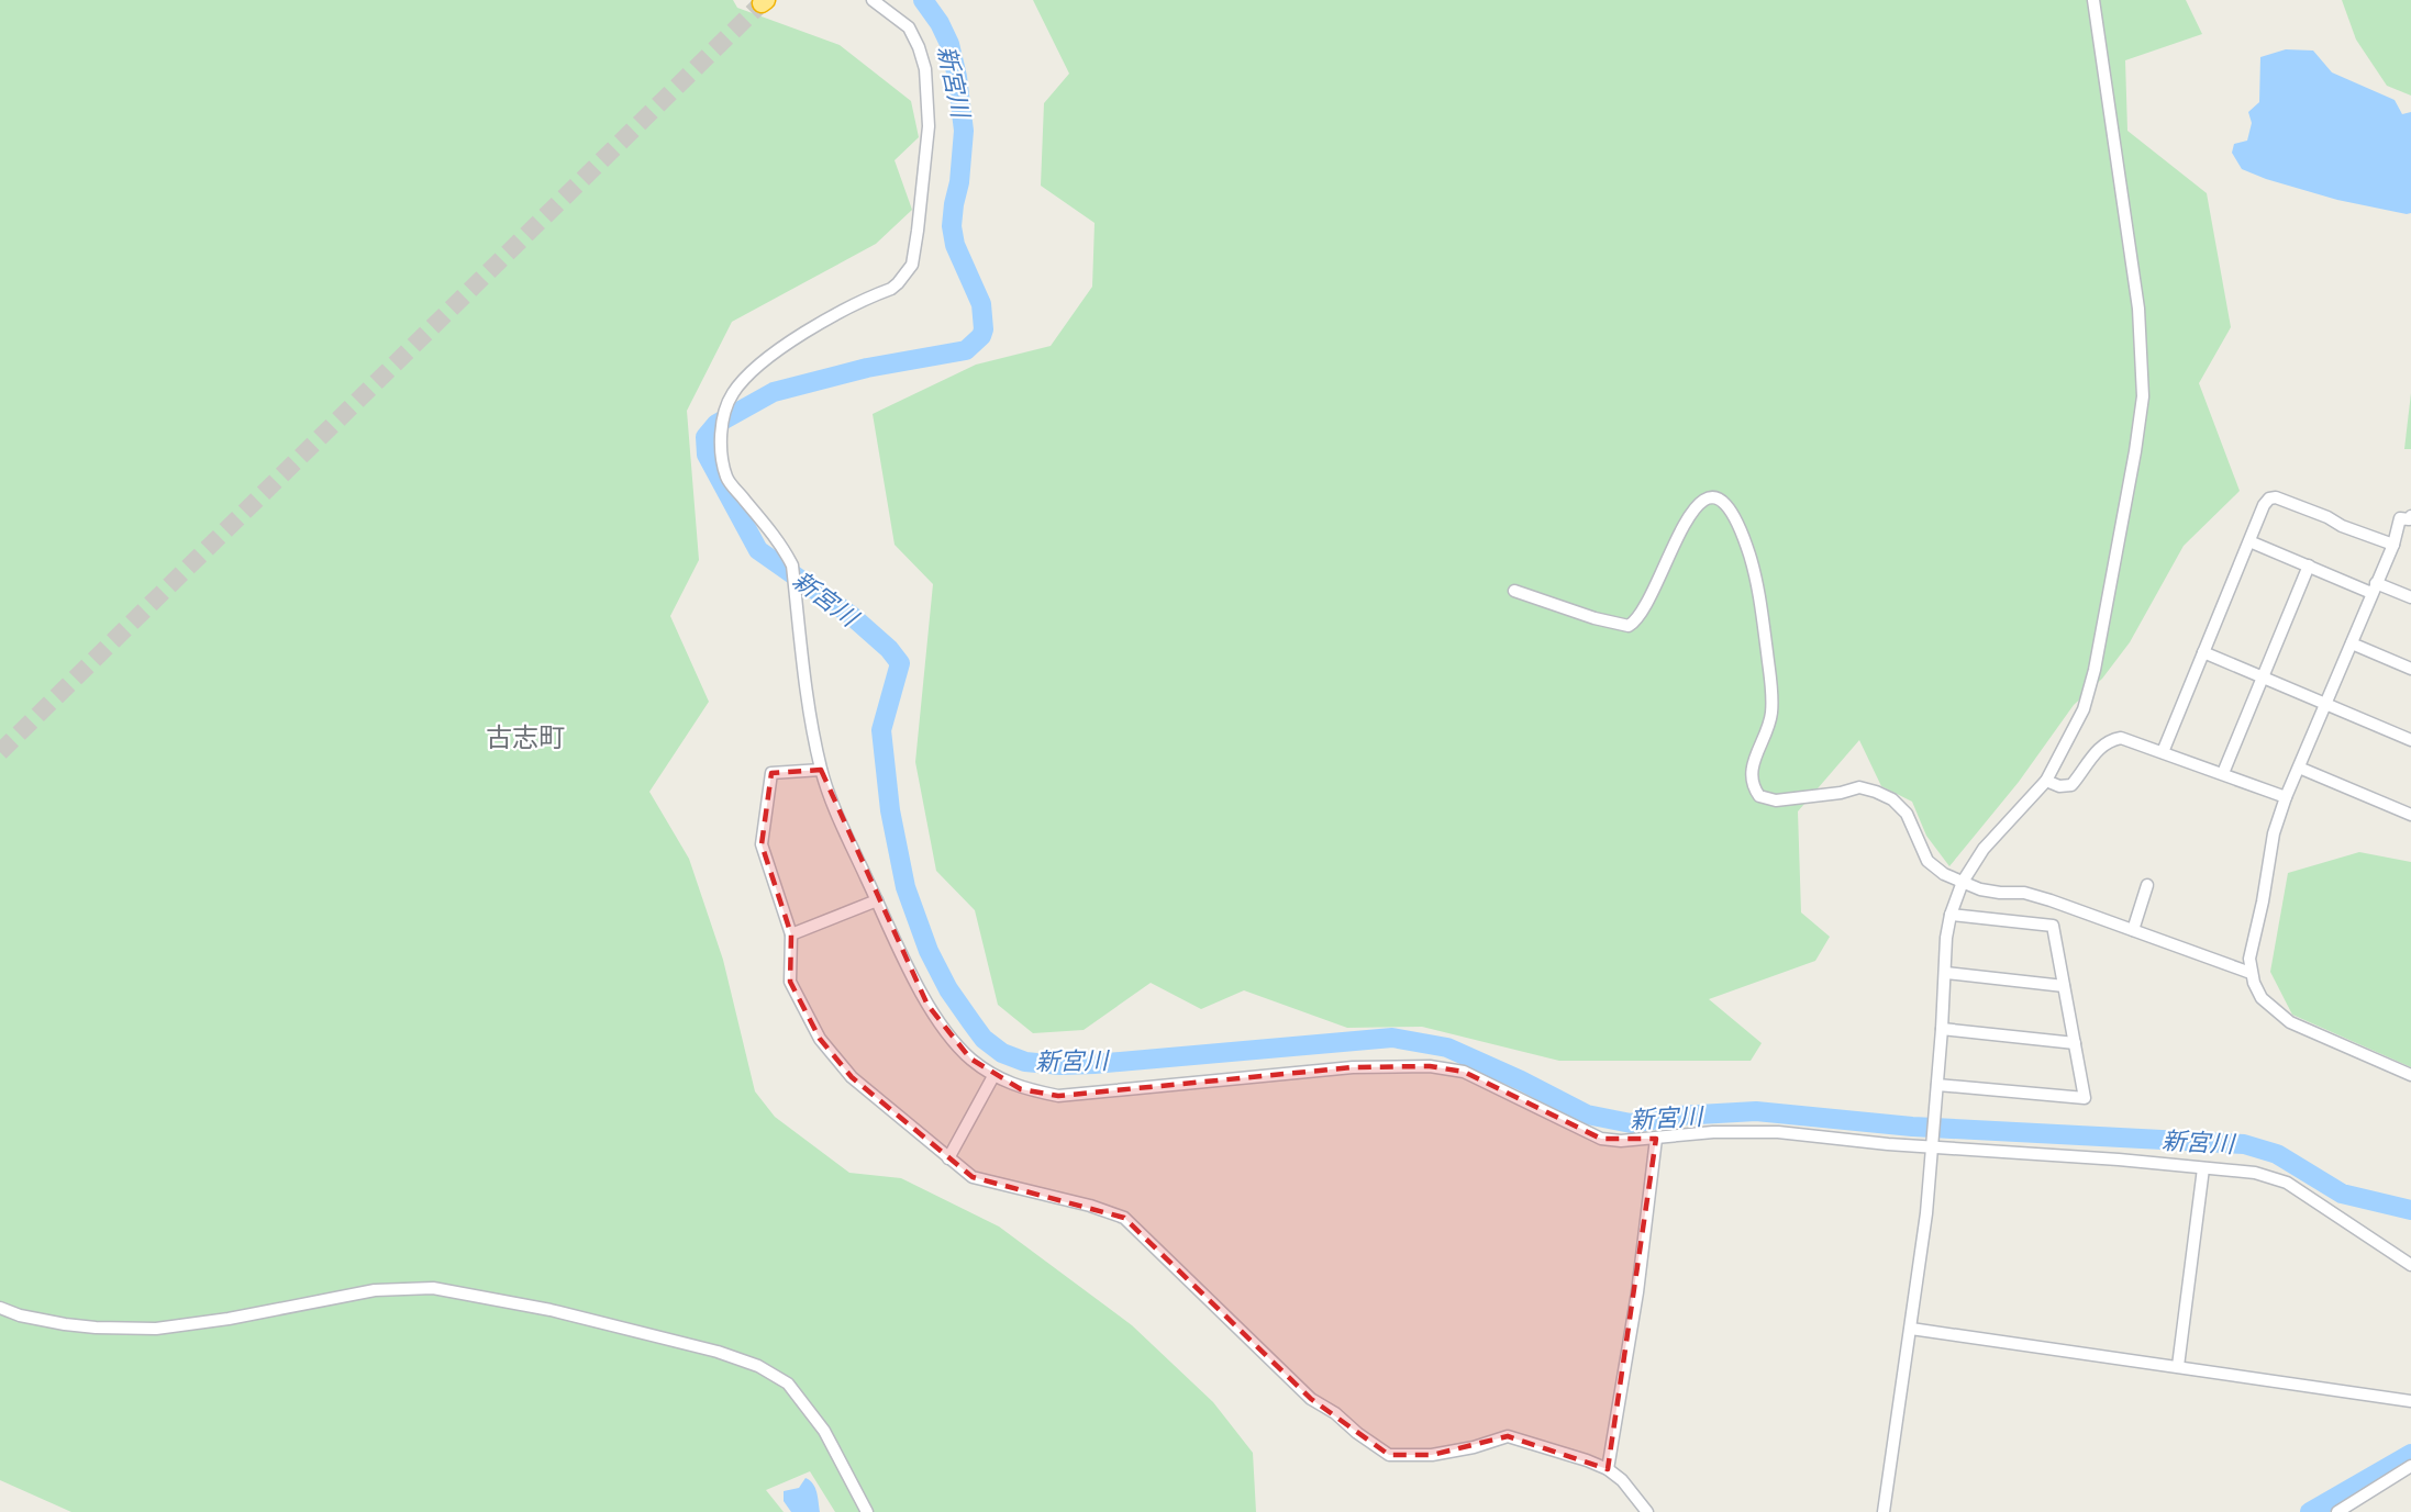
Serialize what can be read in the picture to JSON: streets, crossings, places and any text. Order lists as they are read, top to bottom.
{
  "districts": ["古志町"],
  "water": ["新宮川"]
}
